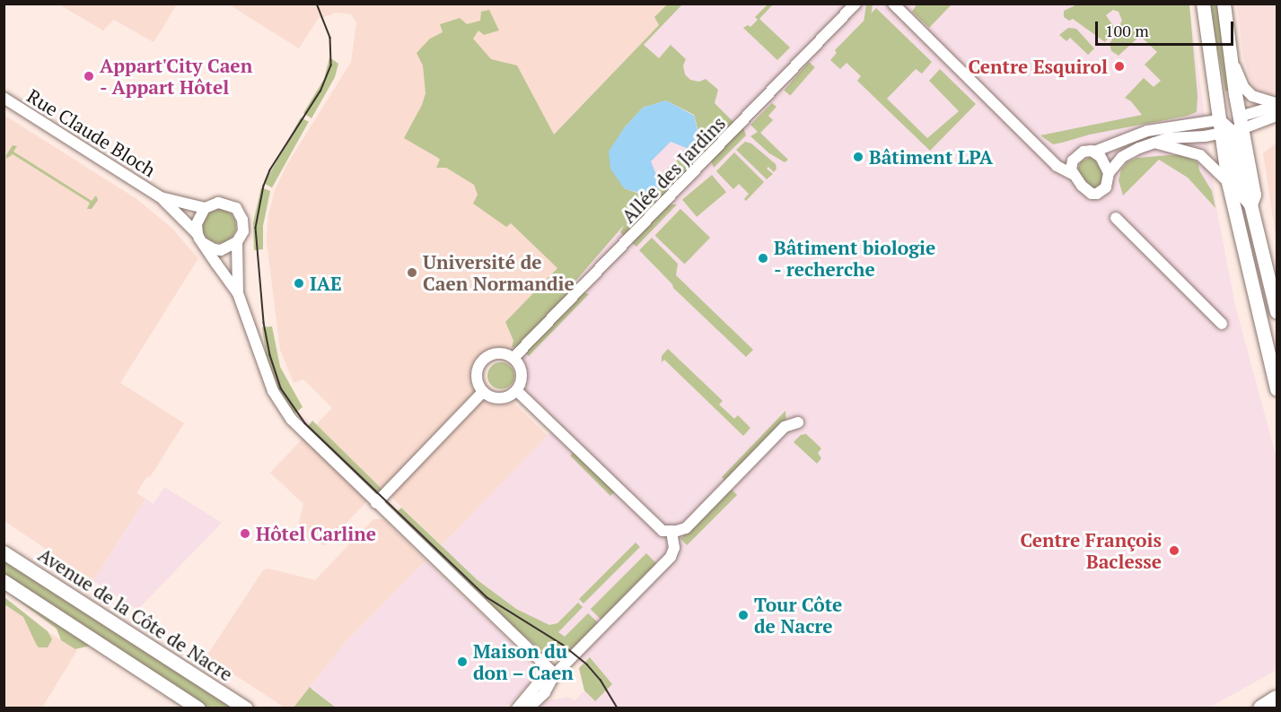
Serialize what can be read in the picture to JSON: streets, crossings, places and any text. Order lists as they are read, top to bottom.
{
  "streets": {
    "main road": ["Avenue de la Côte de Nacre"],
    "street": ["Rue Claude Bloch", "Allée des Jardins"]
  },
  "places": [
    "Centre Esquirol",
    "Appart'City Caen - Appart Hôtel",
    "Bâtiment LPA",
    "Bâtiment biologie - recherche",
    "Université de Caen Normandie",
    "IAE",
    "Hôtel Carline",
    "Centre François Baclesse",
    "Tour Côte de Nacre",
    "Maison du don – Caen"
  ],
  "scale_bar": "100 m"
}
